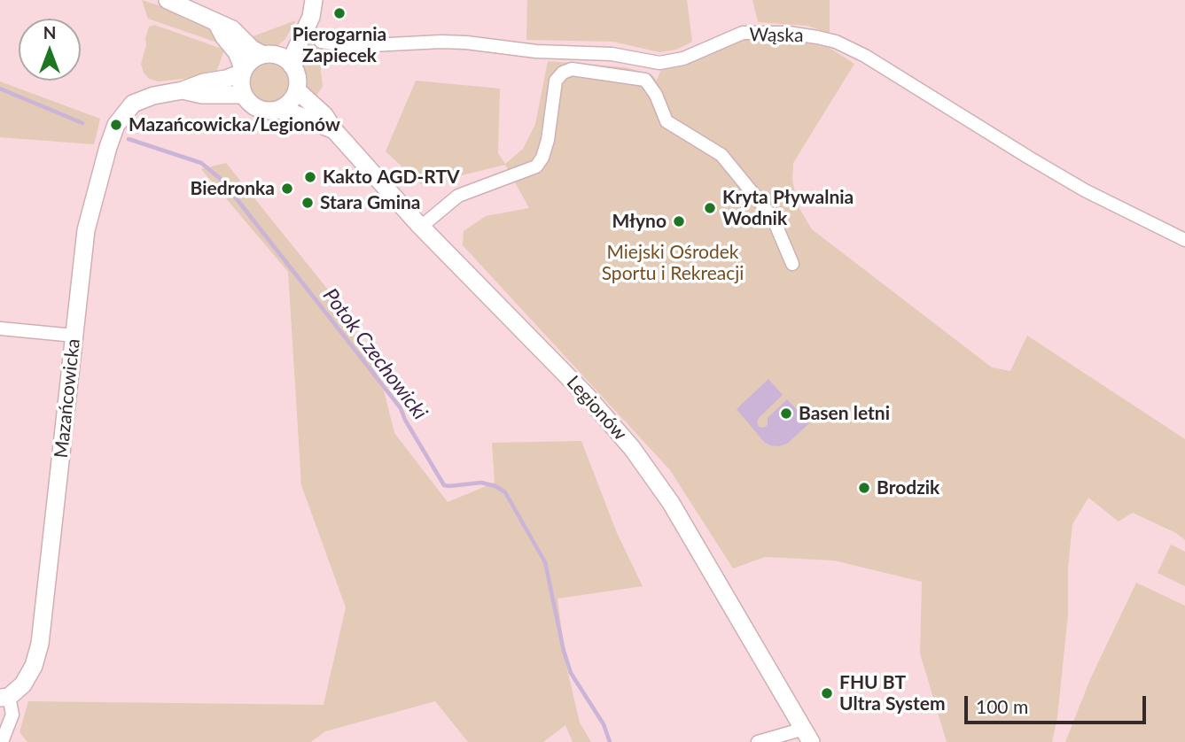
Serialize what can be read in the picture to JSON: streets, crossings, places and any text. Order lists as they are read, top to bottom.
{
  "streets": {
    "street": ["Wąska", "Mazańcowicka", "Legionów"]
  },
  "crossings": [
    ["Mazańcowicka", "Legionów"]
  ],
  "water": ["Potok Czechowicki"],
  "parks": ["Miejski Ośrodek Sportu i Rekreacji"],
  "places": [
    "Pierogarnia Zapiecek",
    "Mazańcowicka/Legionów",
    "Kakto AGD-RTV",
    "Biedronka",
    "Stara Gmina",
    "Kryta Pływalnia Wodnik",
    "Młyno",
    "Basen letni",
    "Brodzik",
    "FHU BT Ultra System"
  ],
  "scale_bar": "100 m",
  "north": "top"
}
